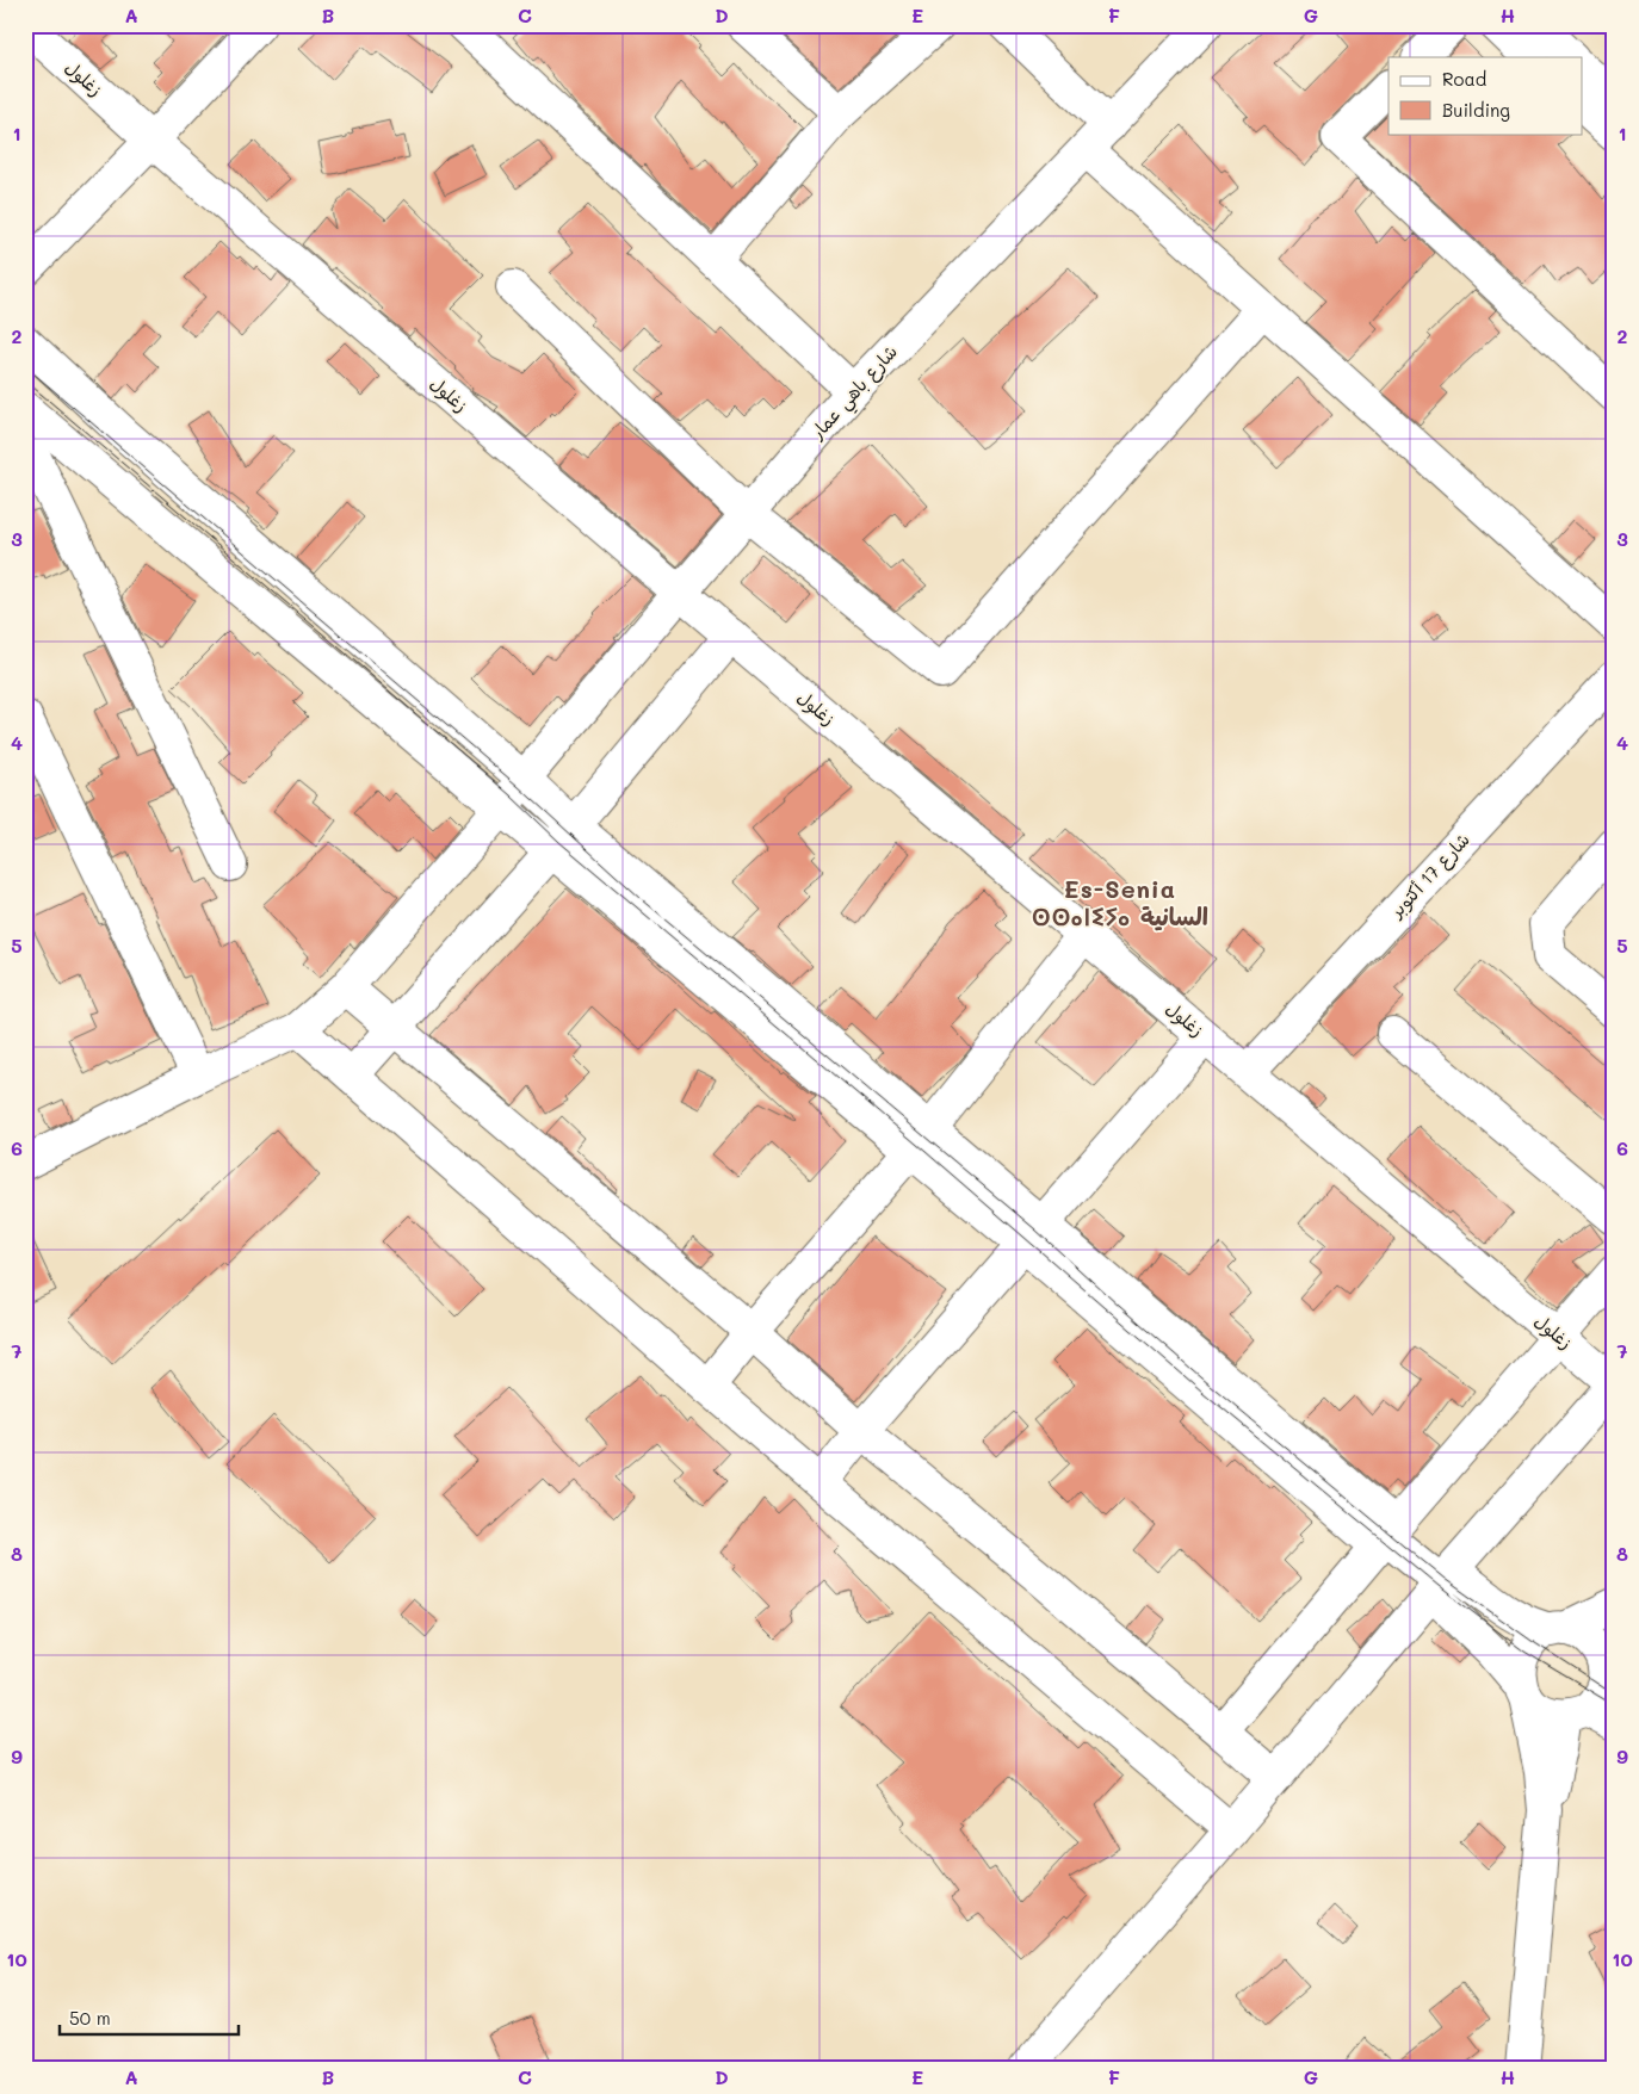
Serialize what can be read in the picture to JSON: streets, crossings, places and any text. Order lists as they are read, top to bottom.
{
  "streets": {
    "main road": ["زغلول", "شارع باهي عمار", "شارع 17 أكتوبر"]
  },
  "crossings": [
    ["زغلول", "شارع باهي عمار"],
    ["زغلول", "شارع 17 أكتوبر"]
  ],
  "districts": ["Es-Senia ⵙⵙⴰⵏⵉⵢⴰ السانية"],
  "legend": ["Road", "Building"],
  "scale_bar": "50 m",
  "grid": {
    "columns": [
      "A",
      "B",
      "C",
      "D",
      "E",
      "F",
      "G",
      "H"
    ],
    "rows": [
      "1",
      "2",
      "3",
      "4",
      "5",
      "6",
      "7",
      "8",
      "9",
      "10"
    ]
  }
}
